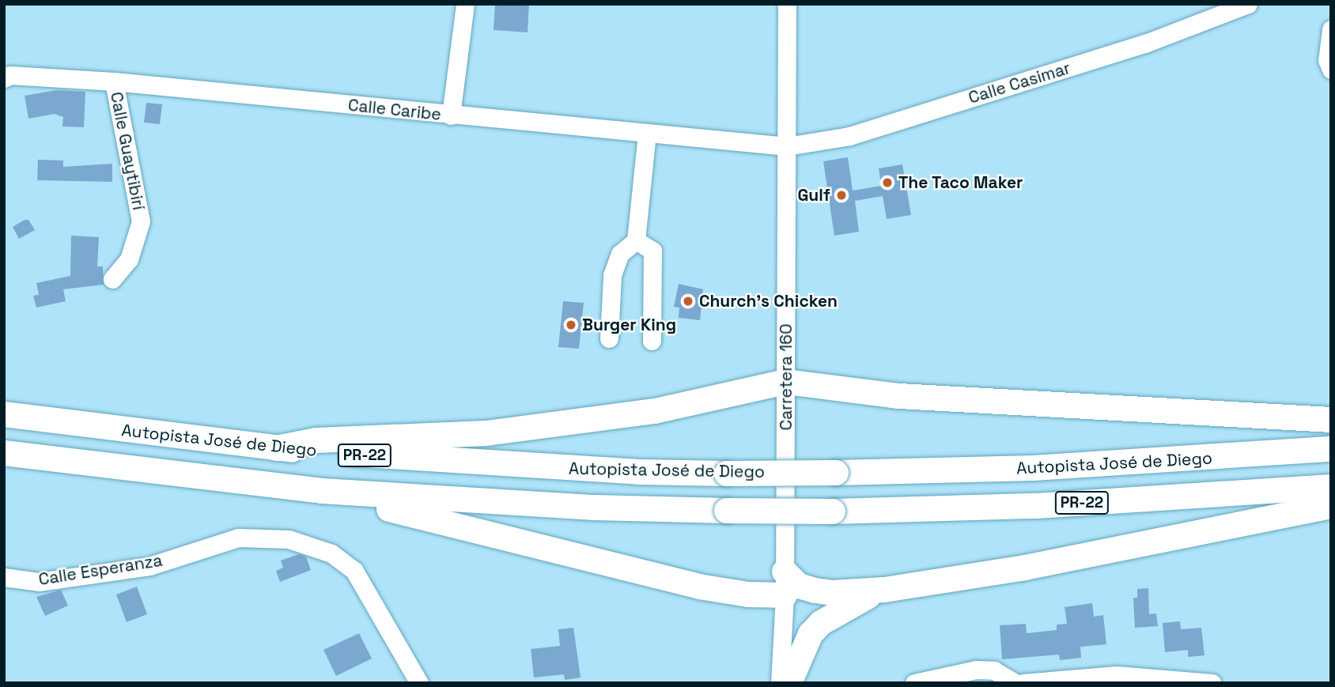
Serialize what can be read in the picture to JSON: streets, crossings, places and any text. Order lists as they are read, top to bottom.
{
  "streets": {
    "highway": ["Autopista José de Diego", "PR-22"],
    "street": [
      "Calle Casimar",
      "Calle Caribe",
      "Calle Guaytibirí",
      "Carretera 160",
      "Calle Esperanza"
    ]
  },
  "crossings": [
    ["Calle Casimar", "Calle Caribe"],
    ["Calle Casimar", "Carretera 160"],
    ["Calle Caribe", "Calle Guaytibirí"],
    ["Calle Caribe", "Carretera 160"]
  ],
  "places": [
    "The Taco Maker",
    "Gulf",
    "Church's Chicken",
    "Burger King"
  ]
}
